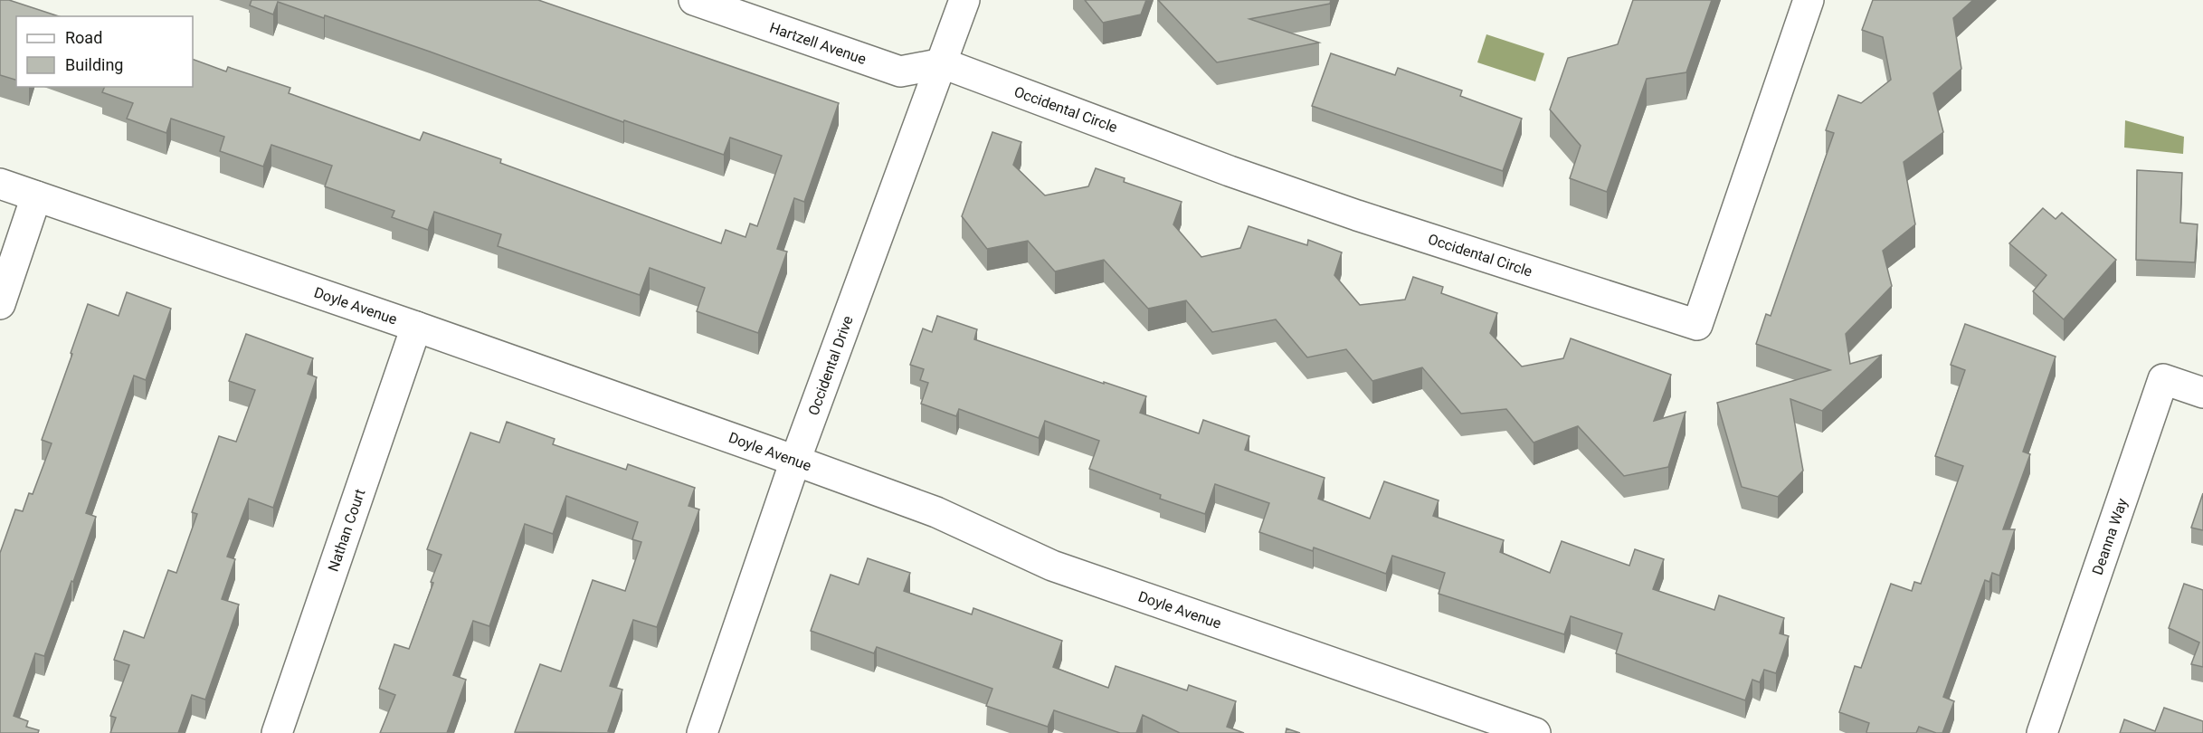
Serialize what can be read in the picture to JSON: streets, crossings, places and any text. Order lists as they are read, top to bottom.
{
  "streets": {
    "street": [
      "Hartzell Avenue",
      "Occidental Circle",
      "Doyle Avenue",
      "Occidental Drive",
      "Nathan Court",
      "Deanna Way"
    ]
  },
  "crossings": [
    ["Hartzell Avenue", "Occidental Circle"],
    ["Hartzell Avenue", "Occidental Drive"],
    ["Occidental Circle", "Occidental Drive"],
    ["Doyle Avenue", "Occidental Drive"],
    ["Doyle Avenue", "Nathan Court"]
  ],
  "legend": ["Road", "Building"]
}
